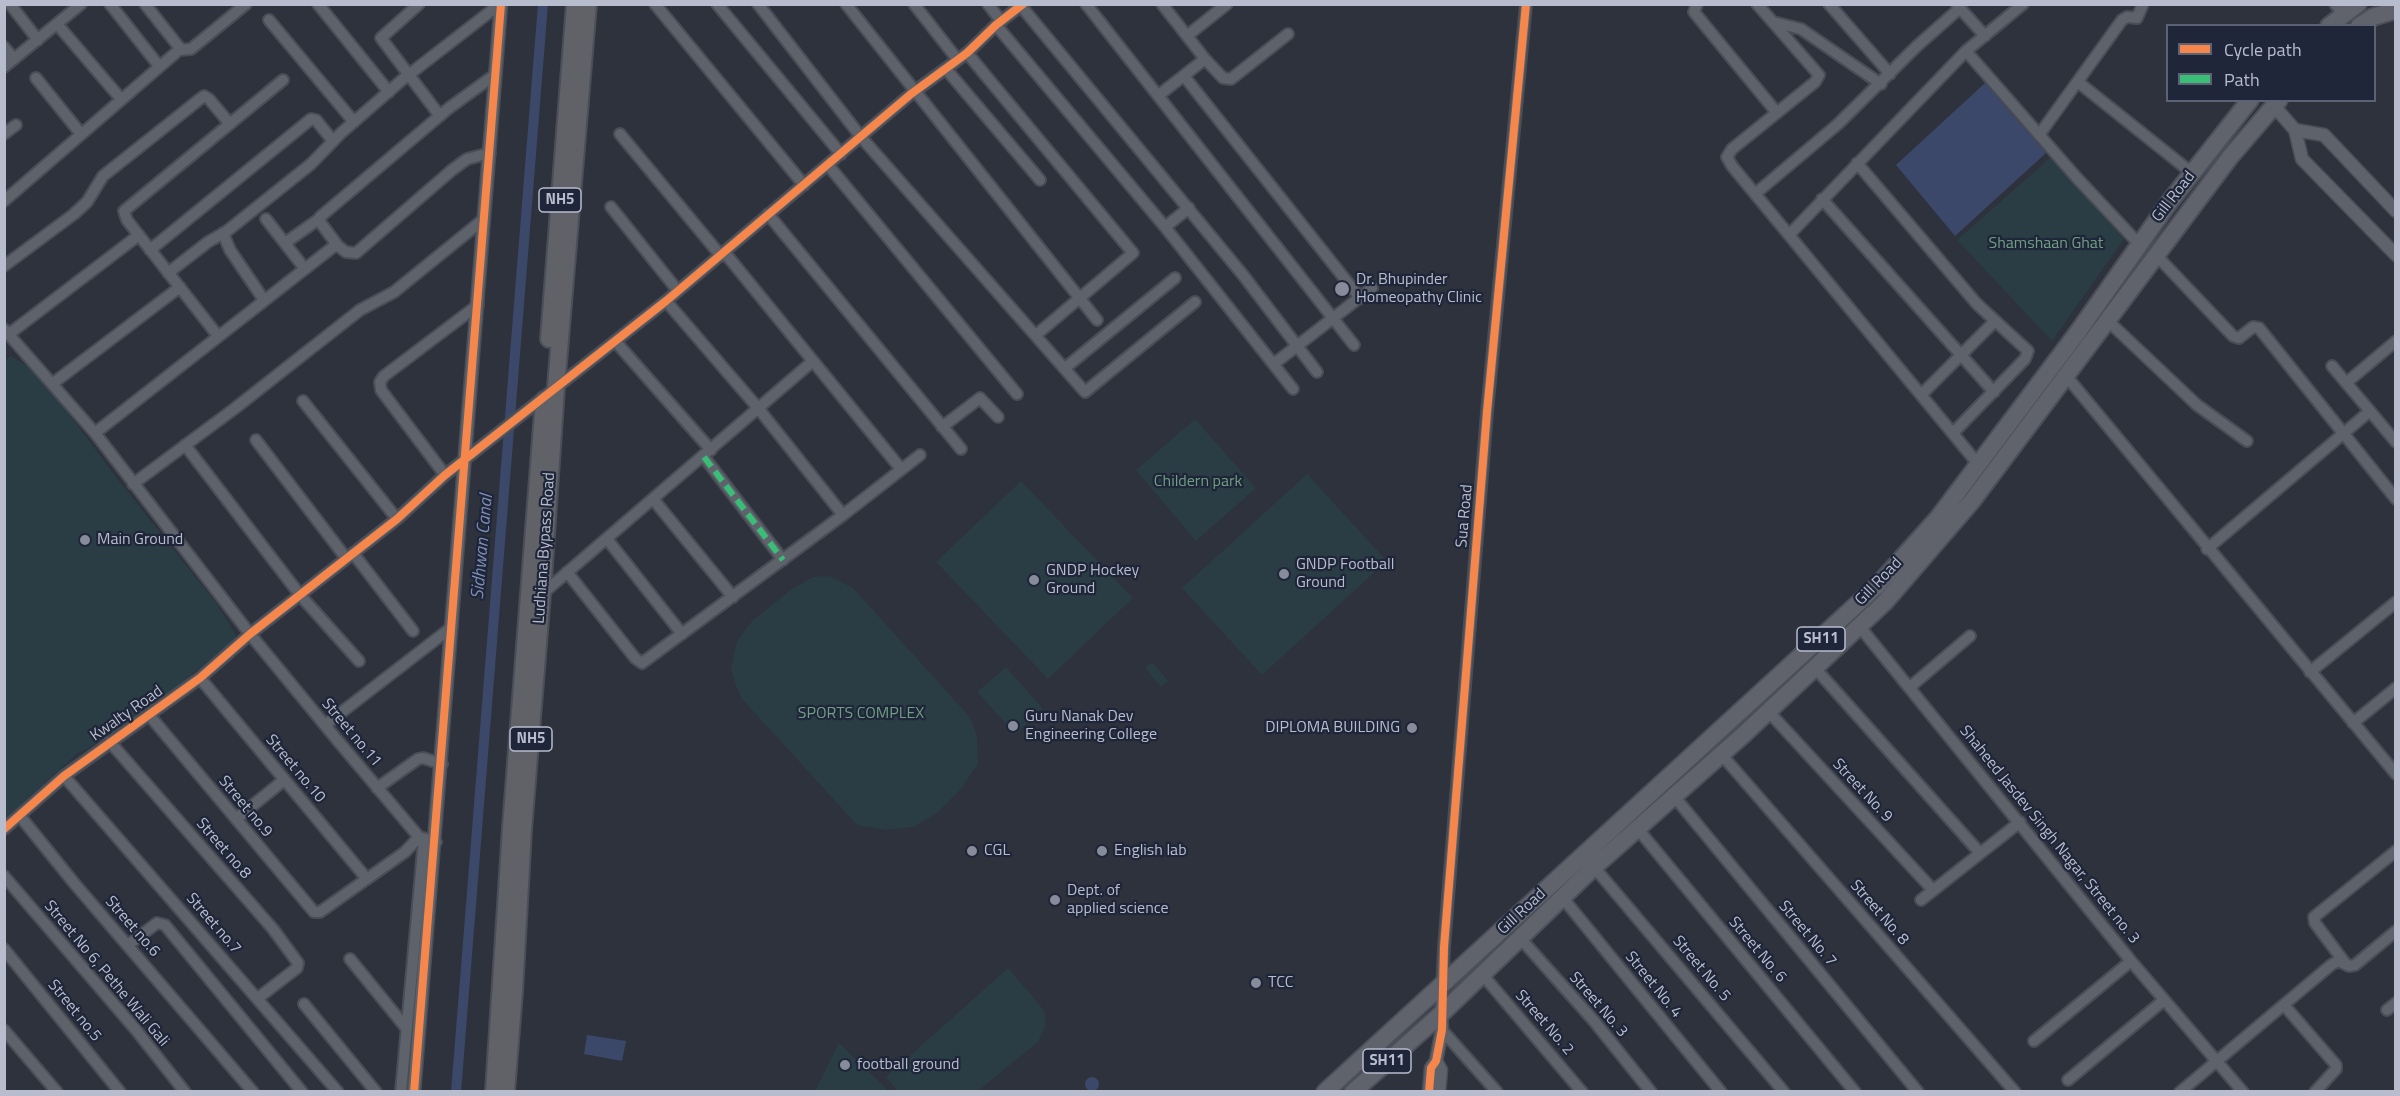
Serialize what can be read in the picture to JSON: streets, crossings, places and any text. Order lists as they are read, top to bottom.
{
  "streets": {
    "highway": ["NH5", "Ludhiana Bypass Road"],
    "main road": ["Gill Road", "SH11"],
    "street": [
      "Sua Road",
      "Kwalty Road",
      "Street no.11",
      "Street no.10",
      "Street No. 9",
      "Street no.9",
      "Shaheed Jasdev Singh Nagar, Street no. 3",
      "Street no.8",
      "Street No. 8",
      "Street no.7",
      "Street no.6",
      "Street No. 7",
      "Street No. 6",
      "Street No. 5",
      "Street No 6, Pethe Wali Gali",
      "Street No. 4",
      "Street No. 3",
      "Street no.5",
      "Street No. 2"
    ]
  },
  "crossings": [
    ["Gill Road", "Sua Road"],
    ["Gill Road", "Street No. 9"],
    ["Gill Road", "Shaheed Jasdev Singh Nagar, Street no. 3"],
    ["Gill Road", "Street No. 8"],
    ["Gill Road", "Street No. 7"],
    ["Gill Road", "Street No. 6"],
    ["Gill Road", "Street No. 5"],
    ["Gill Road", "Street No. 4"],
    ["Gill Road", "Street No. 3"],
    ["Gill Road", "Street No. 2"],
    ["Ludhiana Bypass Road", "Kwalty Road"],
    ["Kwalty Road", "Street no.11"],
    ["Kwalty Road", "Street no.10"],
    ["Kwalty Road", "Street no.9"],
    ["Kwalty Road", "Street no.8"],
    ["Kwalty Road", "Street no.7"],
    ["Kwalty Road", "Street no.6"],
    ["Street no.10", "Street no.9"],
    ["Street no.8", "Street no.7"]
  ],
  "water": ["Sidhwan Canal"],
  "parks": ["Shamshaan Ghat", "Childern park", "SPORTS COMPLEX"],
  "places": [
    "Dr. Bhupinder Homeopathy Clinic",
    "Main Ground",
    "GNDP Football Ground",
    "GNDP Hockey Ground",
    "Guru Nanak Dev Engineering College",
    "DIPLOMA BUILDING",
    "CGL",
    "English lab",
    "Dept. of applied science",
    "TCC",
    "football ground"
  ],
  "legend": ["Cycle path", "Path"]
}
